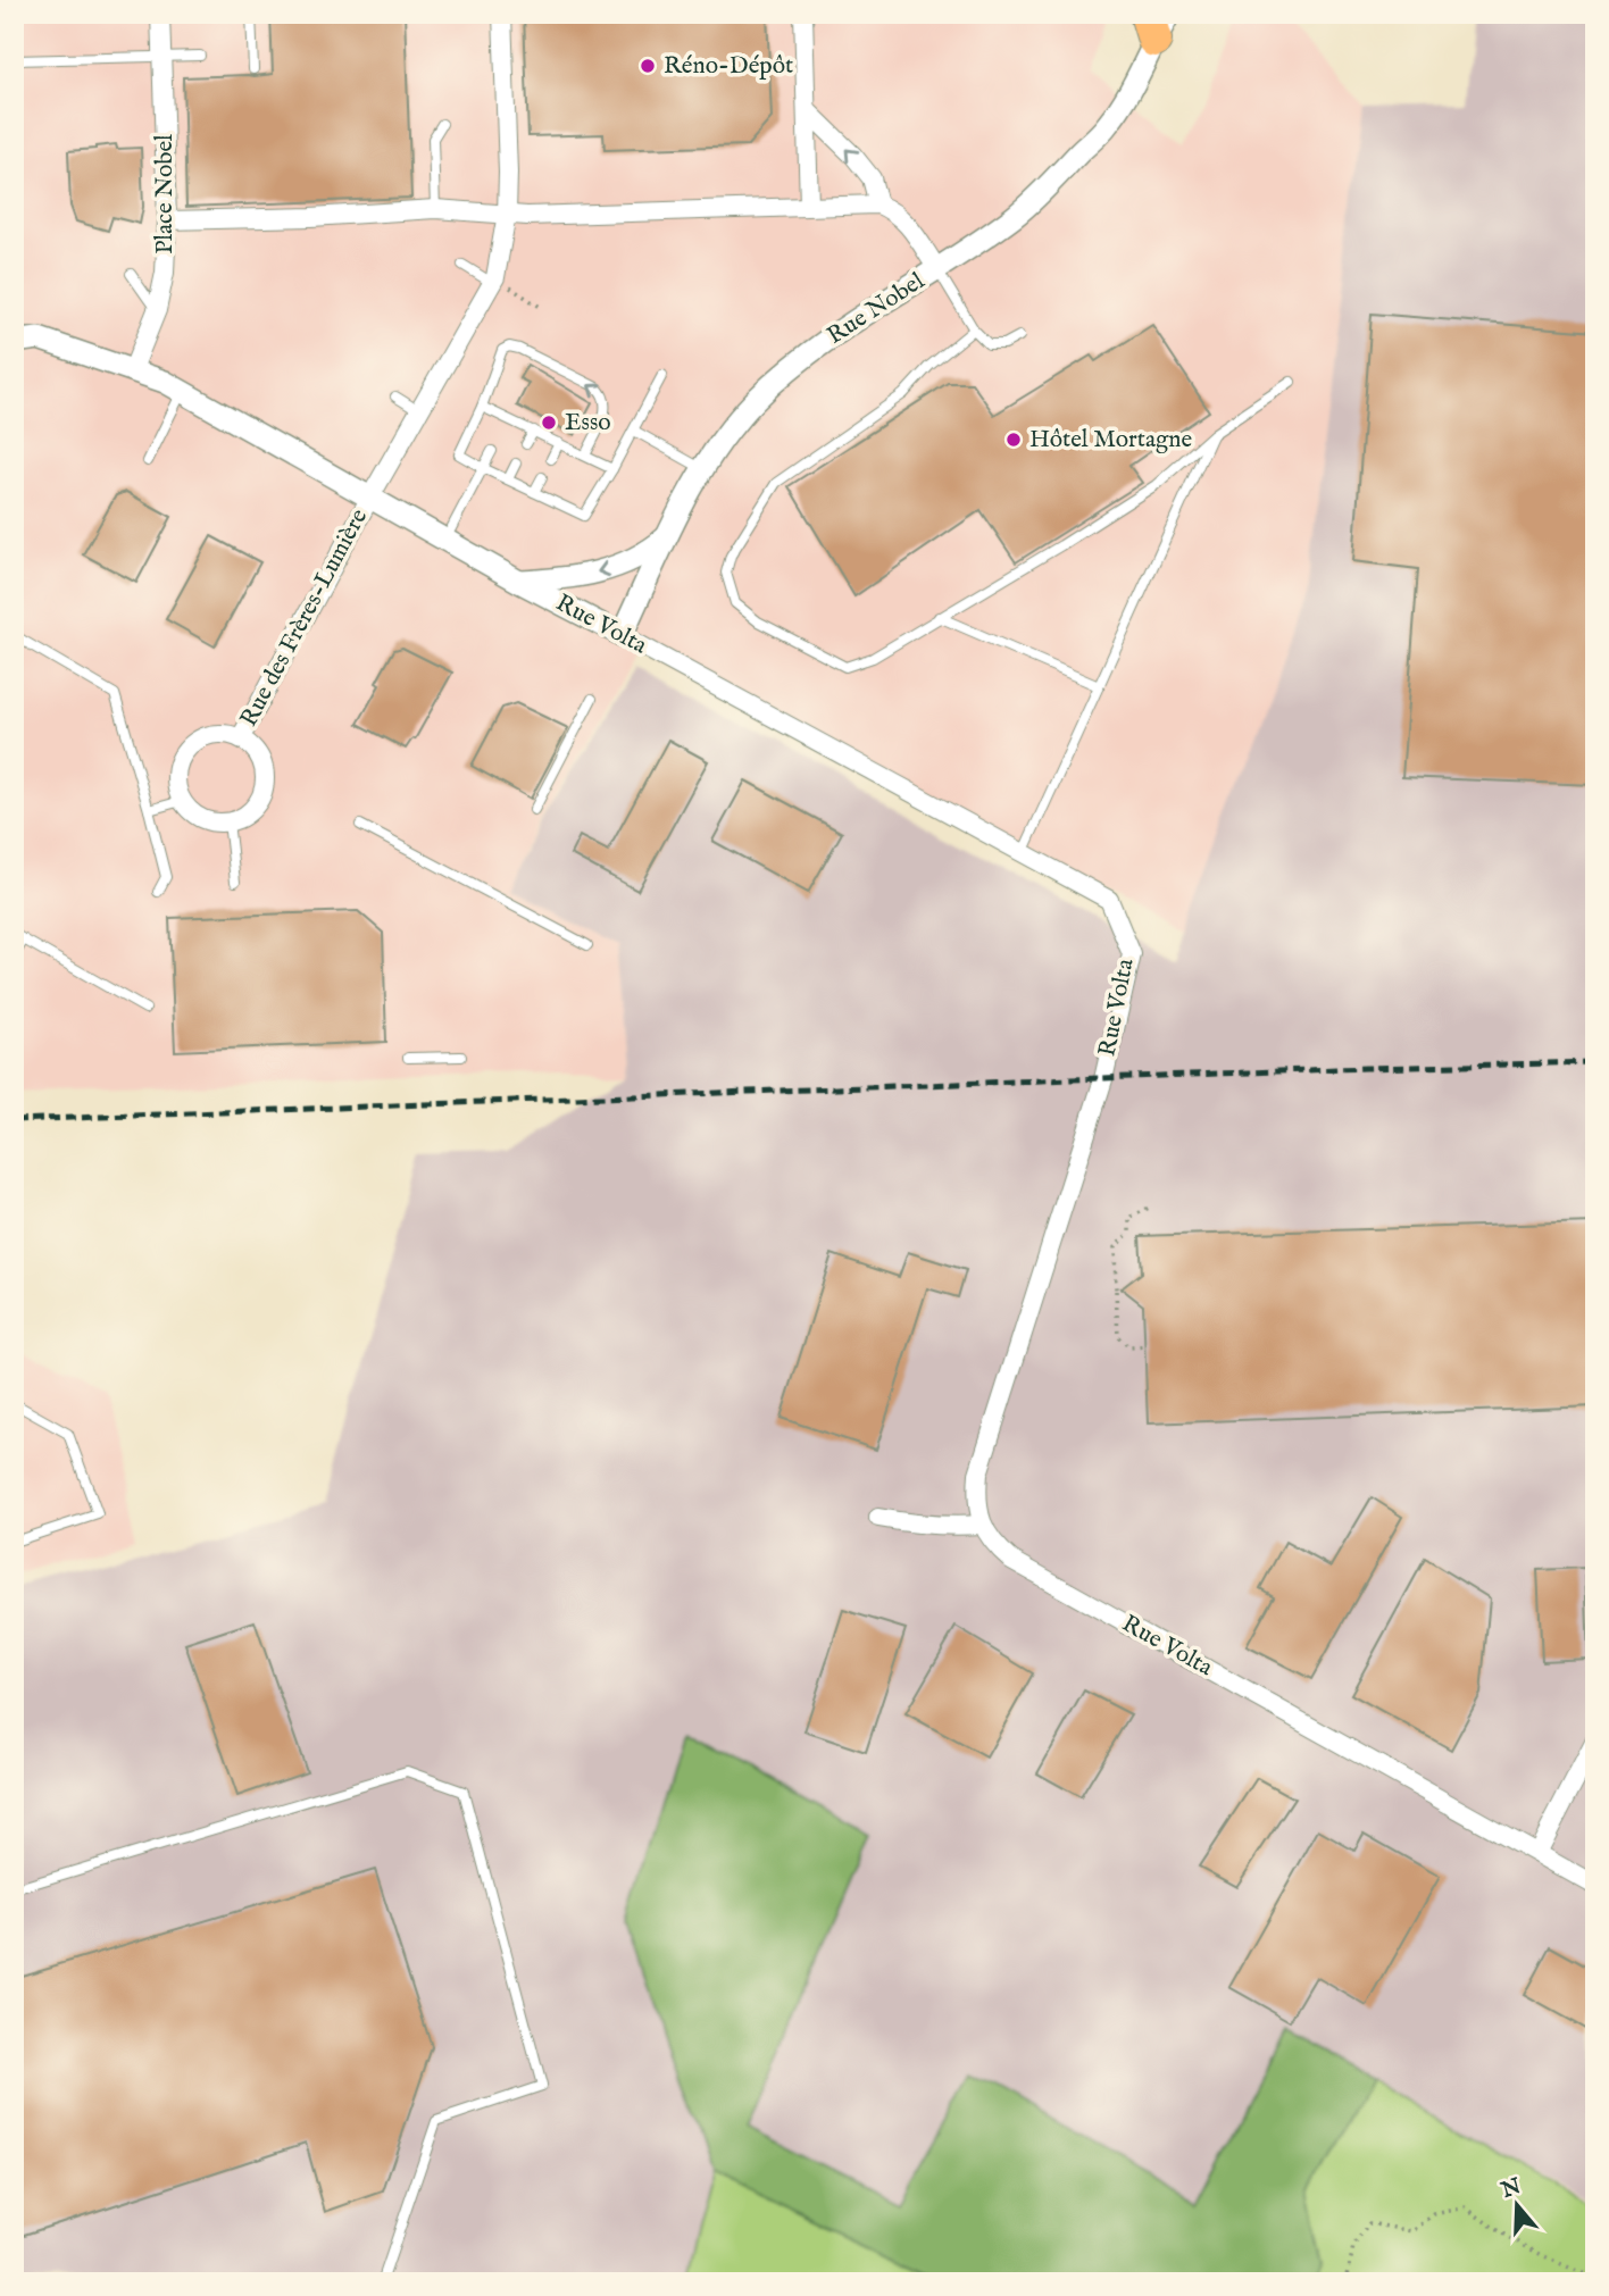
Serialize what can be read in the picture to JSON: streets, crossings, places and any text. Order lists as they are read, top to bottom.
{
  "streets": {
    "street": [
      "Place Nobel",
      "Rue Nobel",
      "Rue des Frères-Lumière",
      "Rue Volta"
    ]
  },
  "crossings": [
    ["Place Nobel", "Rue Volta"],
    ["Rue Nobel", "Rue Volta"],
    ["Rue des Frères-Lumière", "Rue Volta"]
  ],
  "places": ["Réno-Dépôt", "Esso", "Hôtel Mortagne"],
  "north": "top"
}
